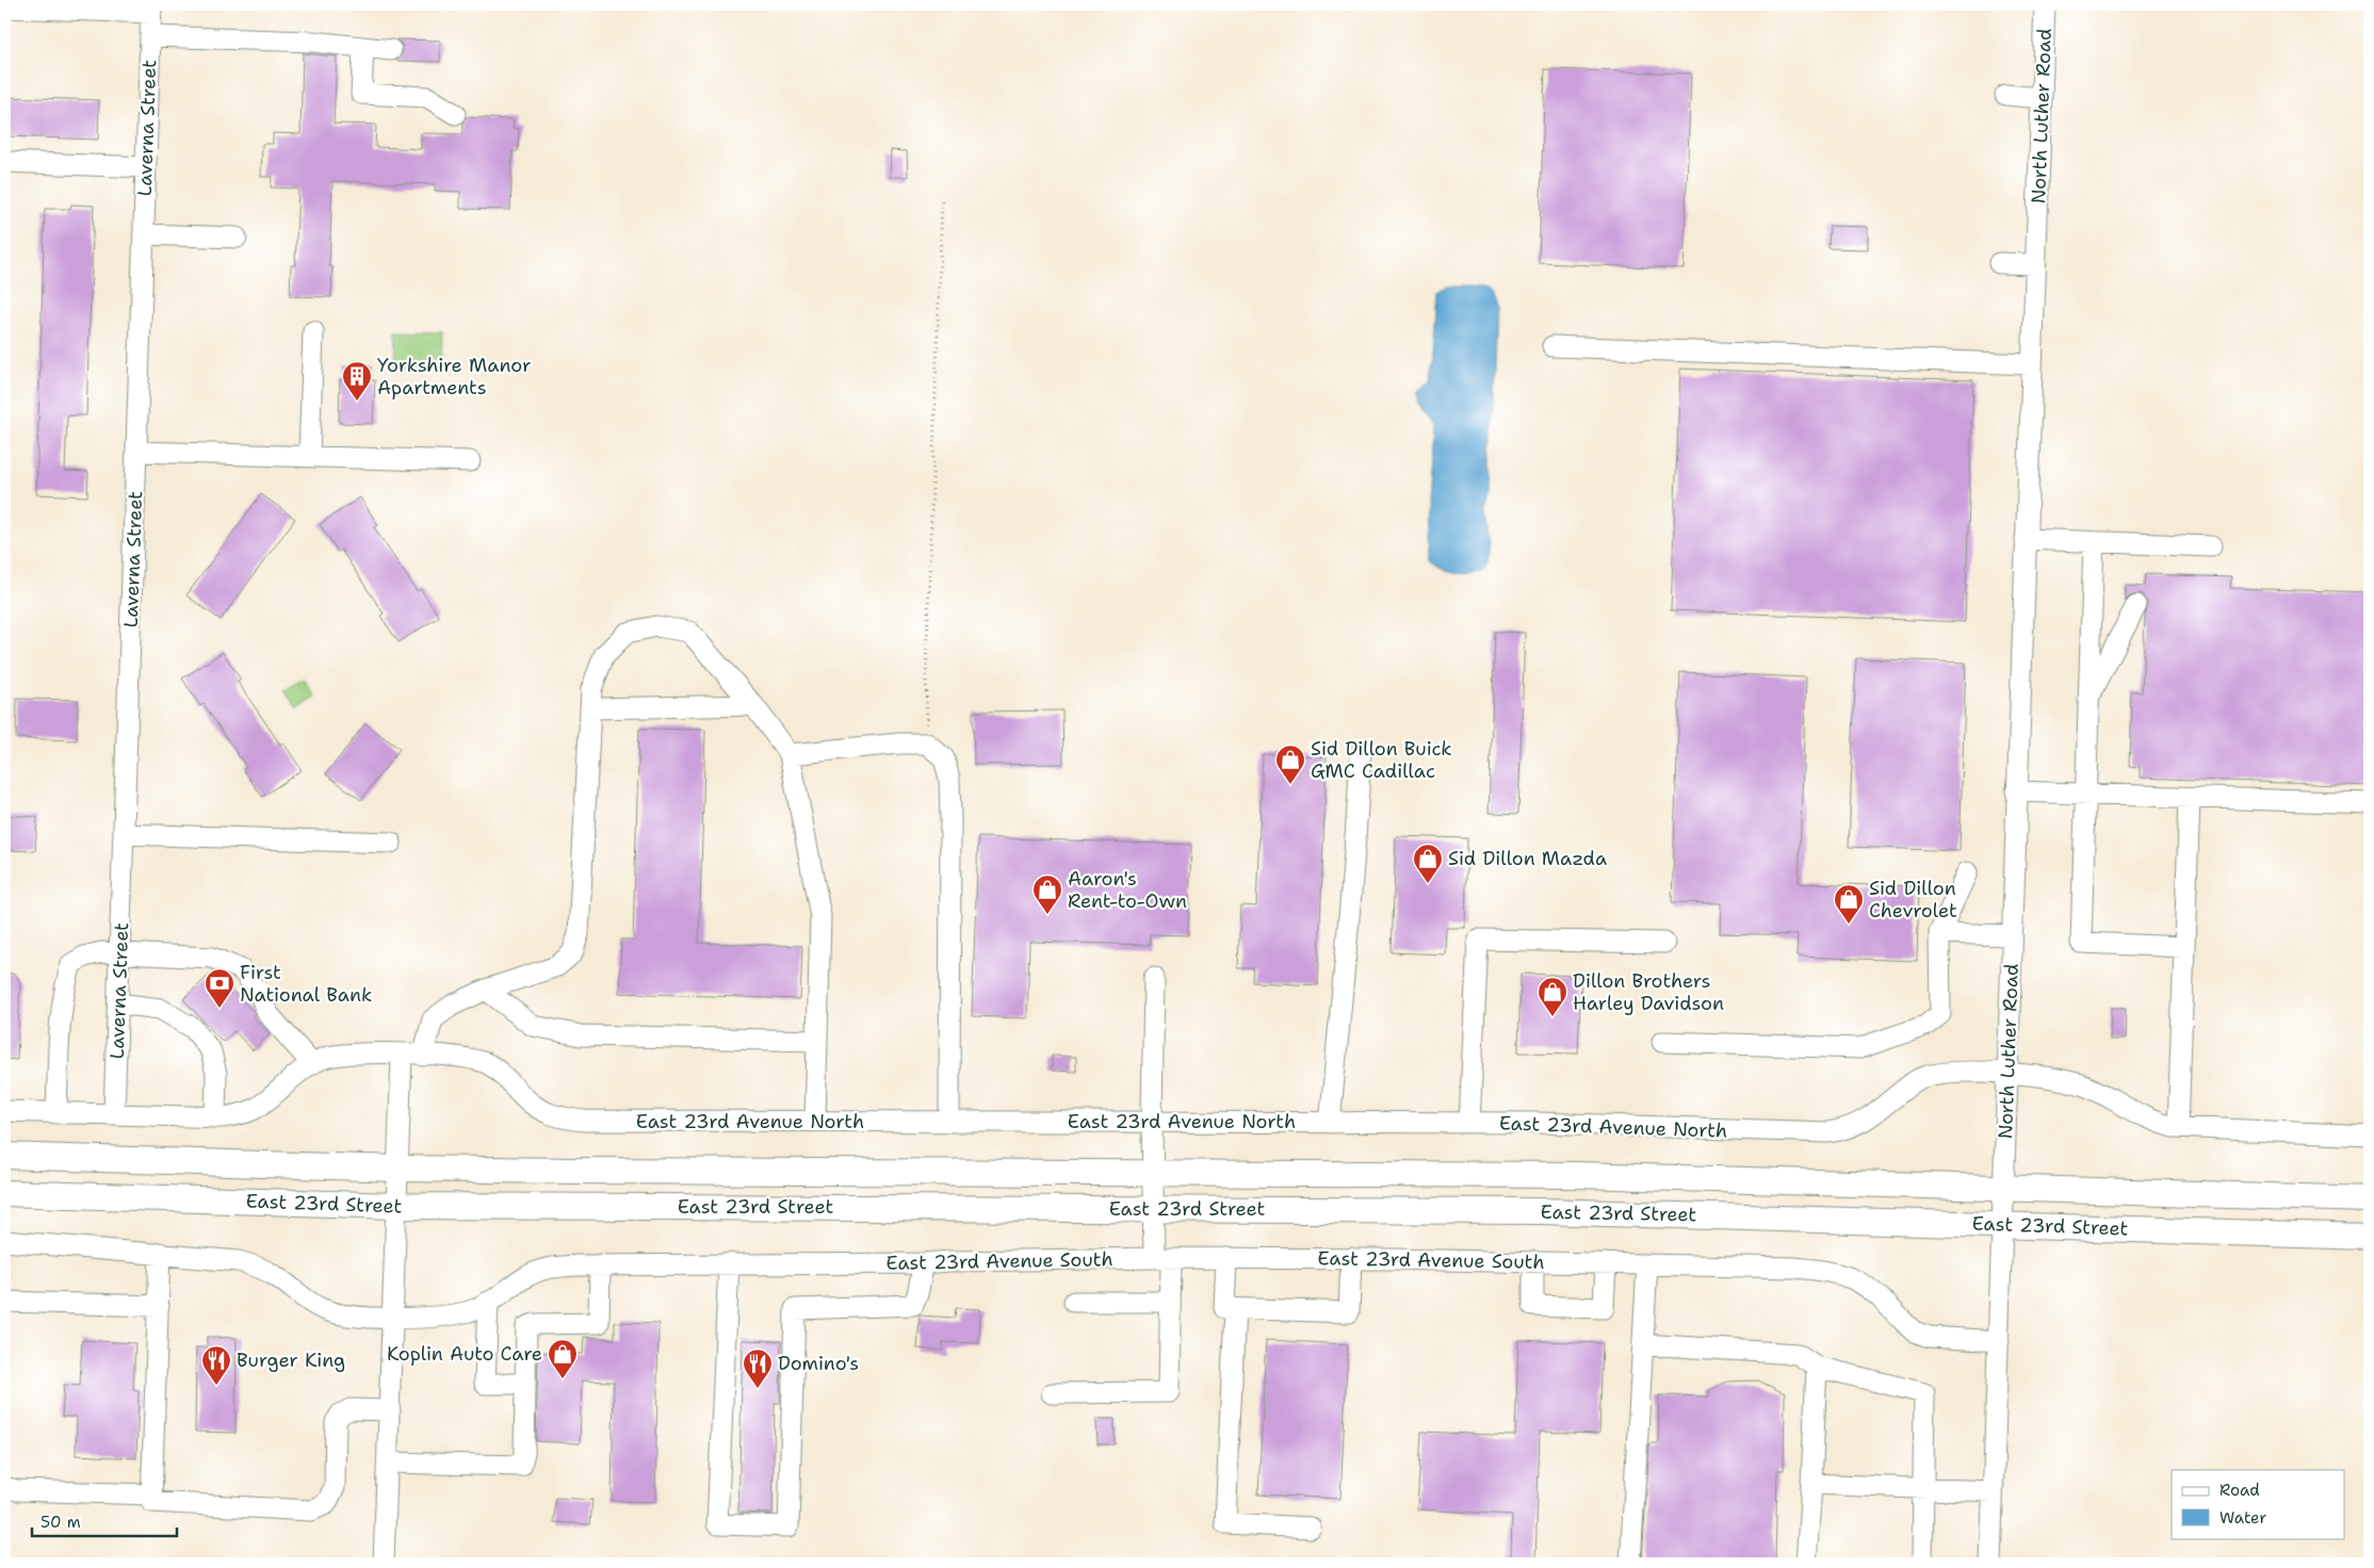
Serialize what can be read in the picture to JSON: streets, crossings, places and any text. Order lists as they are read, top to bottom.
{
  "streets": {
    "main road": ["East 23rd Street"],
    "street": [
      "North Luther Road",
      "Laverna Street",
      "East 23rd Avenue North",
      "East 23rd Avenue South"
    ]
  },
  "crossings": [
    ["North Luther Road", "East 23rd Avenue North"],
    ["North Luther Road", "East 23rd Street"],
    ["North Luther Road", "East 23rd Avenue South"],
    ["Laverna Street", "East 23rd Avenue North"]
  ],
  "places": {
    "building": ["Yorkshire Manor Apartments"],
    "shop": [
      "Sid Dillon Buick GMC Cadillac",
      "Sid Dillon Mazda",
      "Aaron's Rent-to-Own",
      "Sid Dillon Chevrolet",
      "Dillon Brothers Harley Davidson",
      "Koplin Auto Care"
    ],
    "bank": ["First National Bank"],
    "restaurant": ["Burger King", "Domino's"]
  },
  "legend": ["Road", "Water"],
  "scale_bar": "50 m"
}
